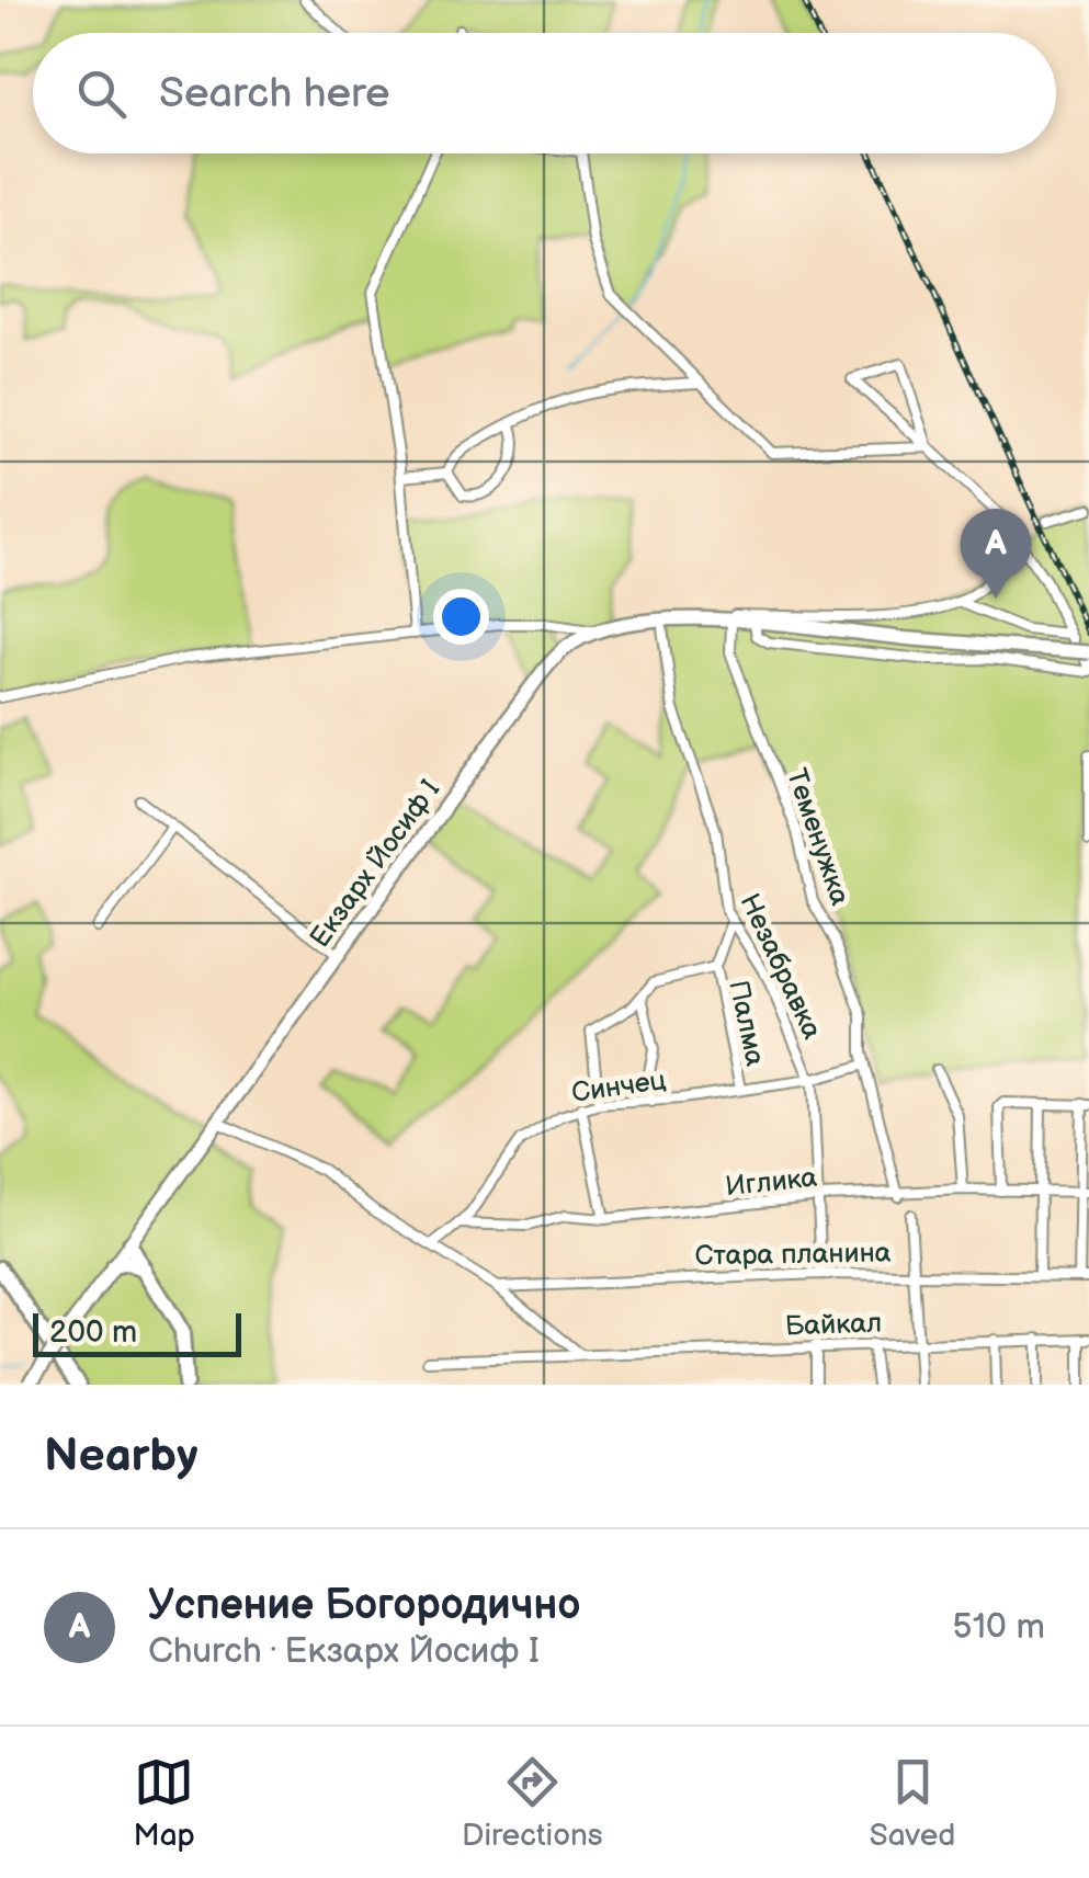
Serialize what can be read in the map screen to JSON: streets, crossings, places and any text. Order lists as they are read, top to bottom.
{
  "streets": {
    "main road": ["Екзарх Йосиф I"],
    "street": [
      "Теменужка",
      "Незабравка",
      "Палма",
      "Синчец",
      "Иглика",
      "Стара планина",
      "Байкал"
    ]
  },
  "crossings": [
    ["Теменужка", "Екзарх Йосиф I"],
    ["Теменужка", "Синчец"],
    ["Теменужка", "Иглика"],
    ["Екзарх Йосиф I", "Незабравка"],
    ["Незабравка", "Синчец"],
    ["Незабравка", "Иглика"],
    ["Незабравка", "Стара планина"],
    ["Палма", "Синчец"],
    ["Синчец", "Иглика"]
  ],
  "scale_bar": "200 m",
  "page": {
    "search": "Search here",
    "pins": "A",
    "scale": "200 m",
    "heading": "Nearby",
    "list": [
      {
        "mark": "A",
        "name": "Успение Богородично",
        "note": "Church · Екзарх Йосиф I",
        "value": "510 m"
      }
    ],
    "nav": ["Map", "Directions", "Saved"]
  }
}
